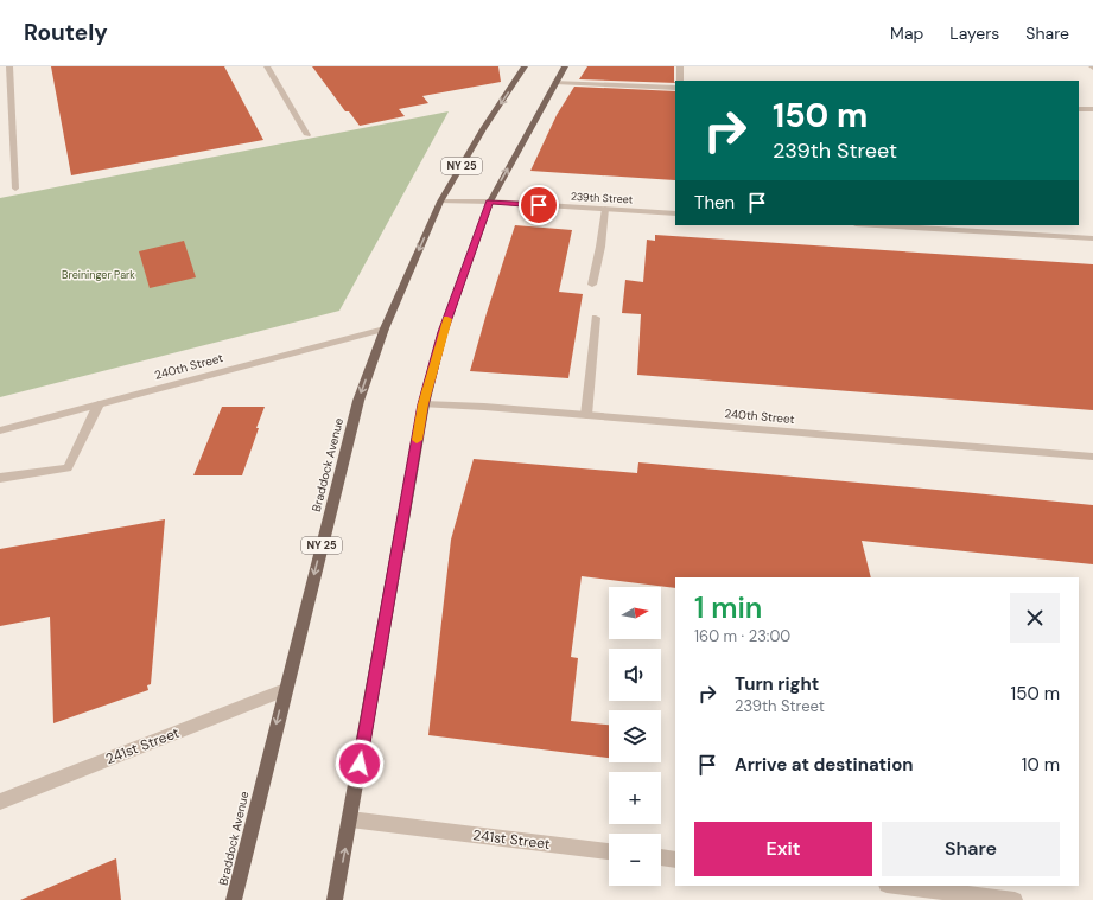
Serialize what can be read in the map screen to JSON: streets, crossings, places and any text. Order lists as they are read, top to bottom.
{
  "streets": {
    "main road": ["NY 25", "Braddock Avenue"],
    "street": ["239th Street", "240th Street", "241st Street"]
  },
  "crossings": [
    ["239th Street", "Braddock Avenue"],
    ["240th Street", "Braddock Avenue"],
    ["Braddock Avenue", "241st Street"]
  ],
  "parks": ["Breininger Park"],
  "north": "right",
  "page": {
    "header": "Routely",
    "nav": ["Map", "Layers", "Share"],
    "turn": ["150 m", "239th Street"],
    "then": "Then",
    "heading": ["1 min", "160 m · 23:00"],
    "map_buttons": ["+", "−"],
    "list": [
      {
        "name": "Turn right",
        "note": "239th Street",
        "value": "150 m"
      },
      {
        "name": "Arrive at destination",
        "value": "10 m"
      }
    ],
    "buttons": ["Exit", "Share"]
  }
}
